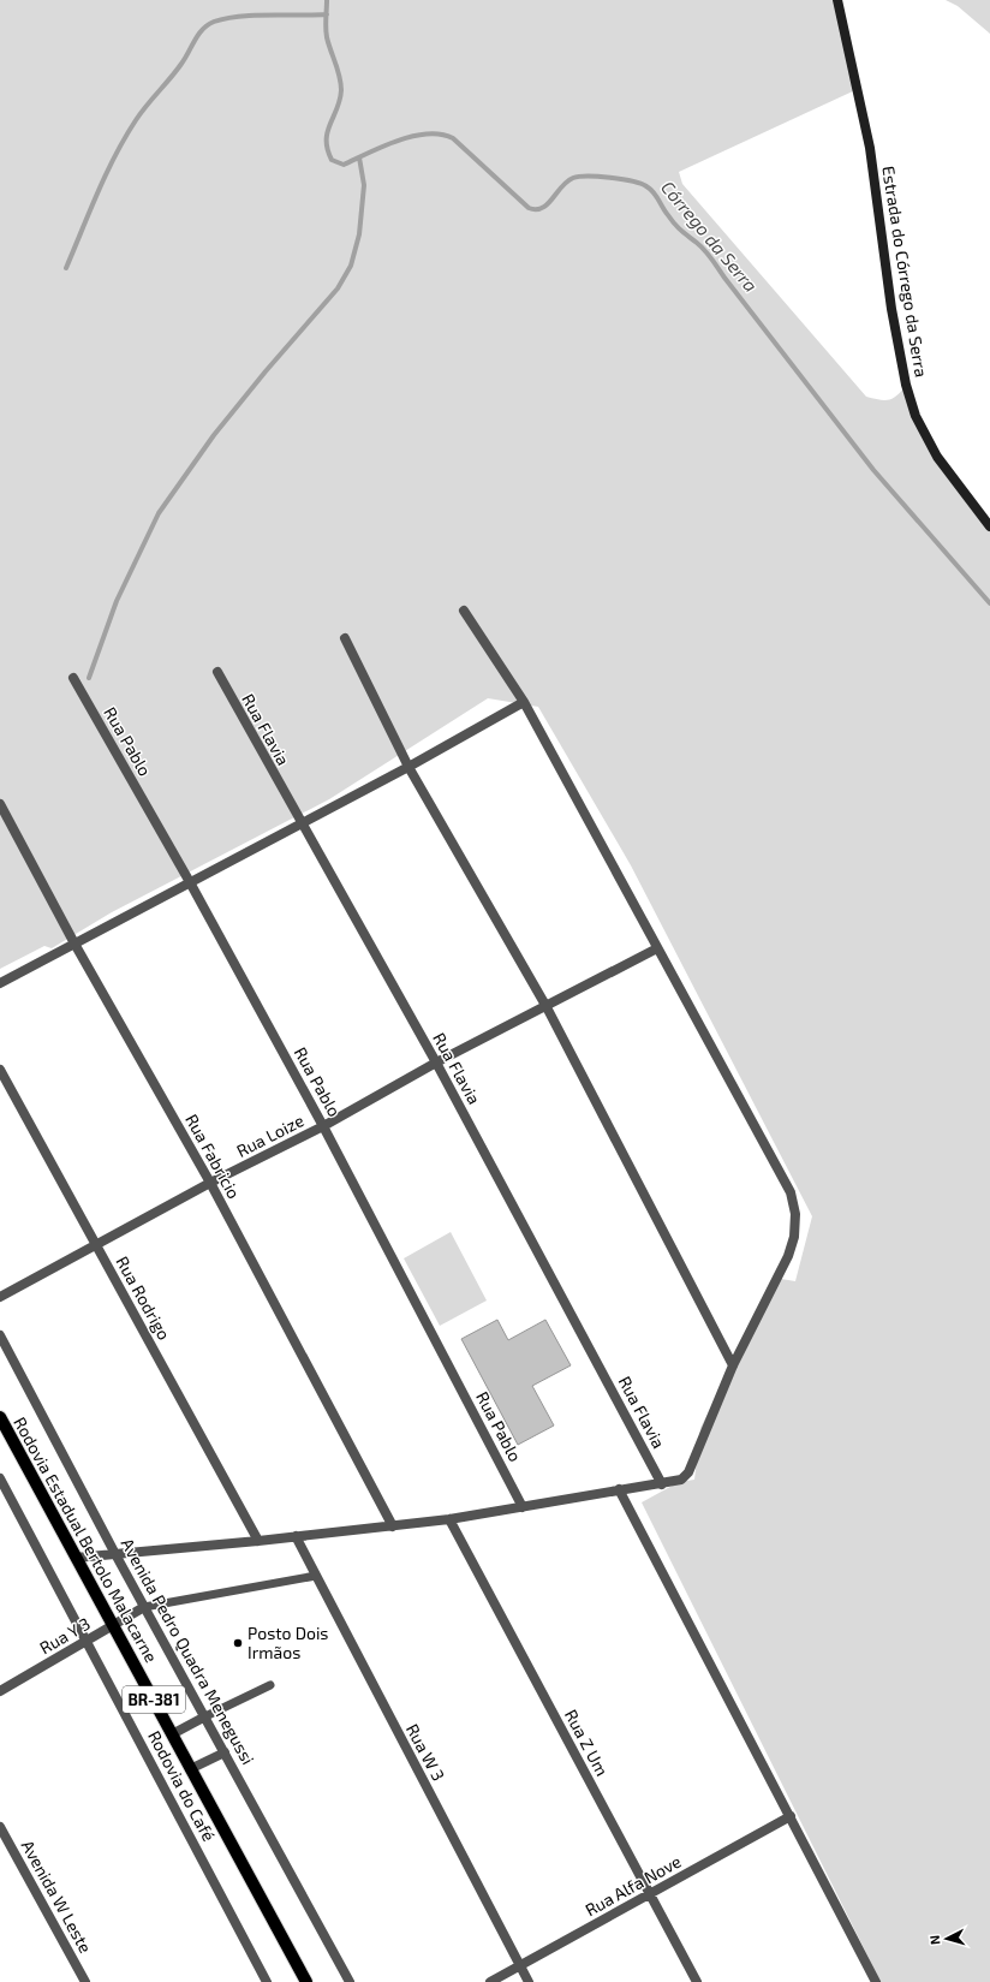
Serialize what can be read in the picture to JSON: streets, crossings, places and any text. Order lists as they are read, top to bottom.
{
  "streets": {
    "main road": ["Rodovia Estadual Bertolo Malacarne", "BR-381"],
    "street": [
      "Estrada do Córrego da Serra",
      "Rua Flavia",
      "Rua Pablo",
      "Rua Loize",
      "Rua Fabricio",
      "Rua Rodrigo",
      "Rua Y 3",
      "Avenida Pedro Quadra Menegussi",
      "Rua Z Um",
      "Rua W 3",
      "Rodovia do Café",
      "Rua Alfa Nove",
      "Avenida W Leste"
    ]
  },
  "crossings": [
    ["Rua Flavia", "Rua Loize"],
    ["Rua Pablo", "Rua Loize"],
    ["Rua Loize", "Rua Fabricio"],
    ["Rua Loize", "Rua Rodrigo"],
    ["Rodovia Estadual Bertolo Malacarne", "Rua Y 3"],
    ["Rua Y 3", "Avenida Pedro Quadra Menegussi"],
    ["Rua Y 3", "Rodovia do Café"],
    ["Rua Z Um", "Rua Alfa Nove"],
    ["Rua W 3", "Rua Alfa Nove"]
  ],
  "water": ["Córrego da Serra"],
  "places": ["Posto Dois Irmãos"],
  "north": "left"
}
